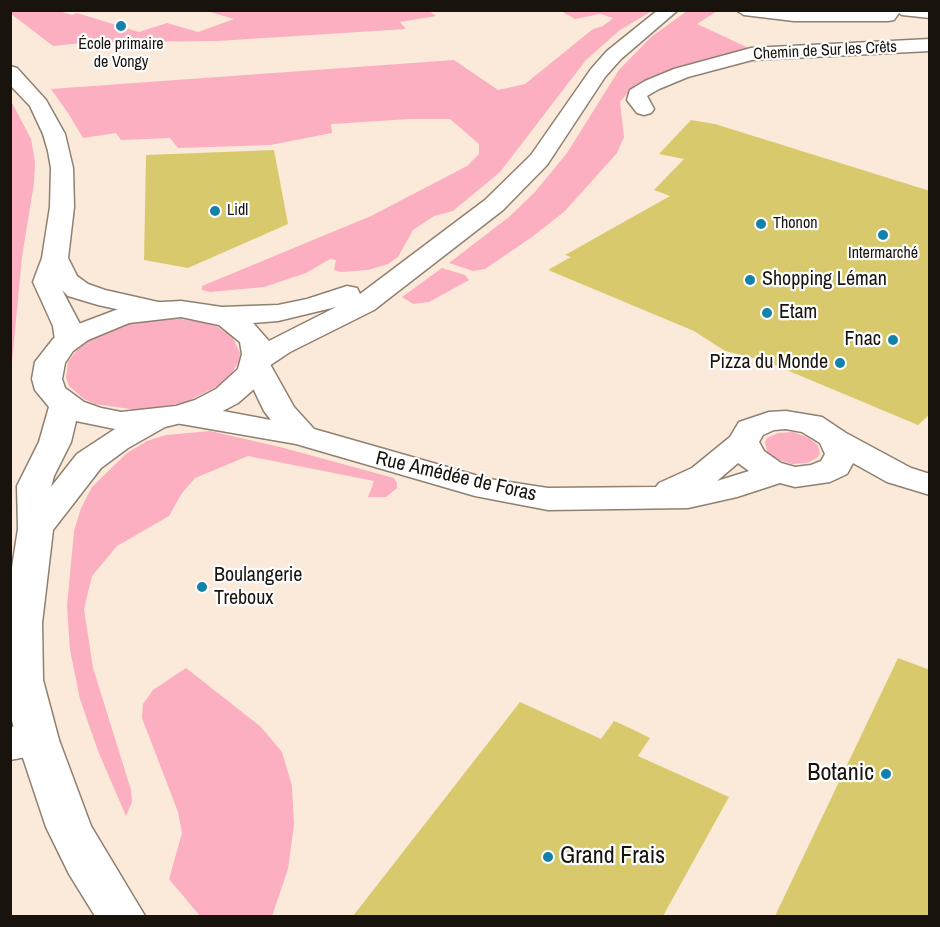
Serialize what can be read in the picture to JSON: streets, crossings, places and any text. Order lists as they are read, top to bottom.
{
  "streets": {
    "street": ["Chemin de Sur les Crêts", "Rue Amédée de Foras"]
  },
  "places": [
    "École primaire de Vongy",
    "Lidl",
    "Thonon",
    "Intermarché",
    "Shopping Léman",
    "Etam",
    "Fnac",
    "Pizza du Monde",
    "Boulangerie Treboux",
    "Botanic",
    "Grand Frais"
  ]
}
